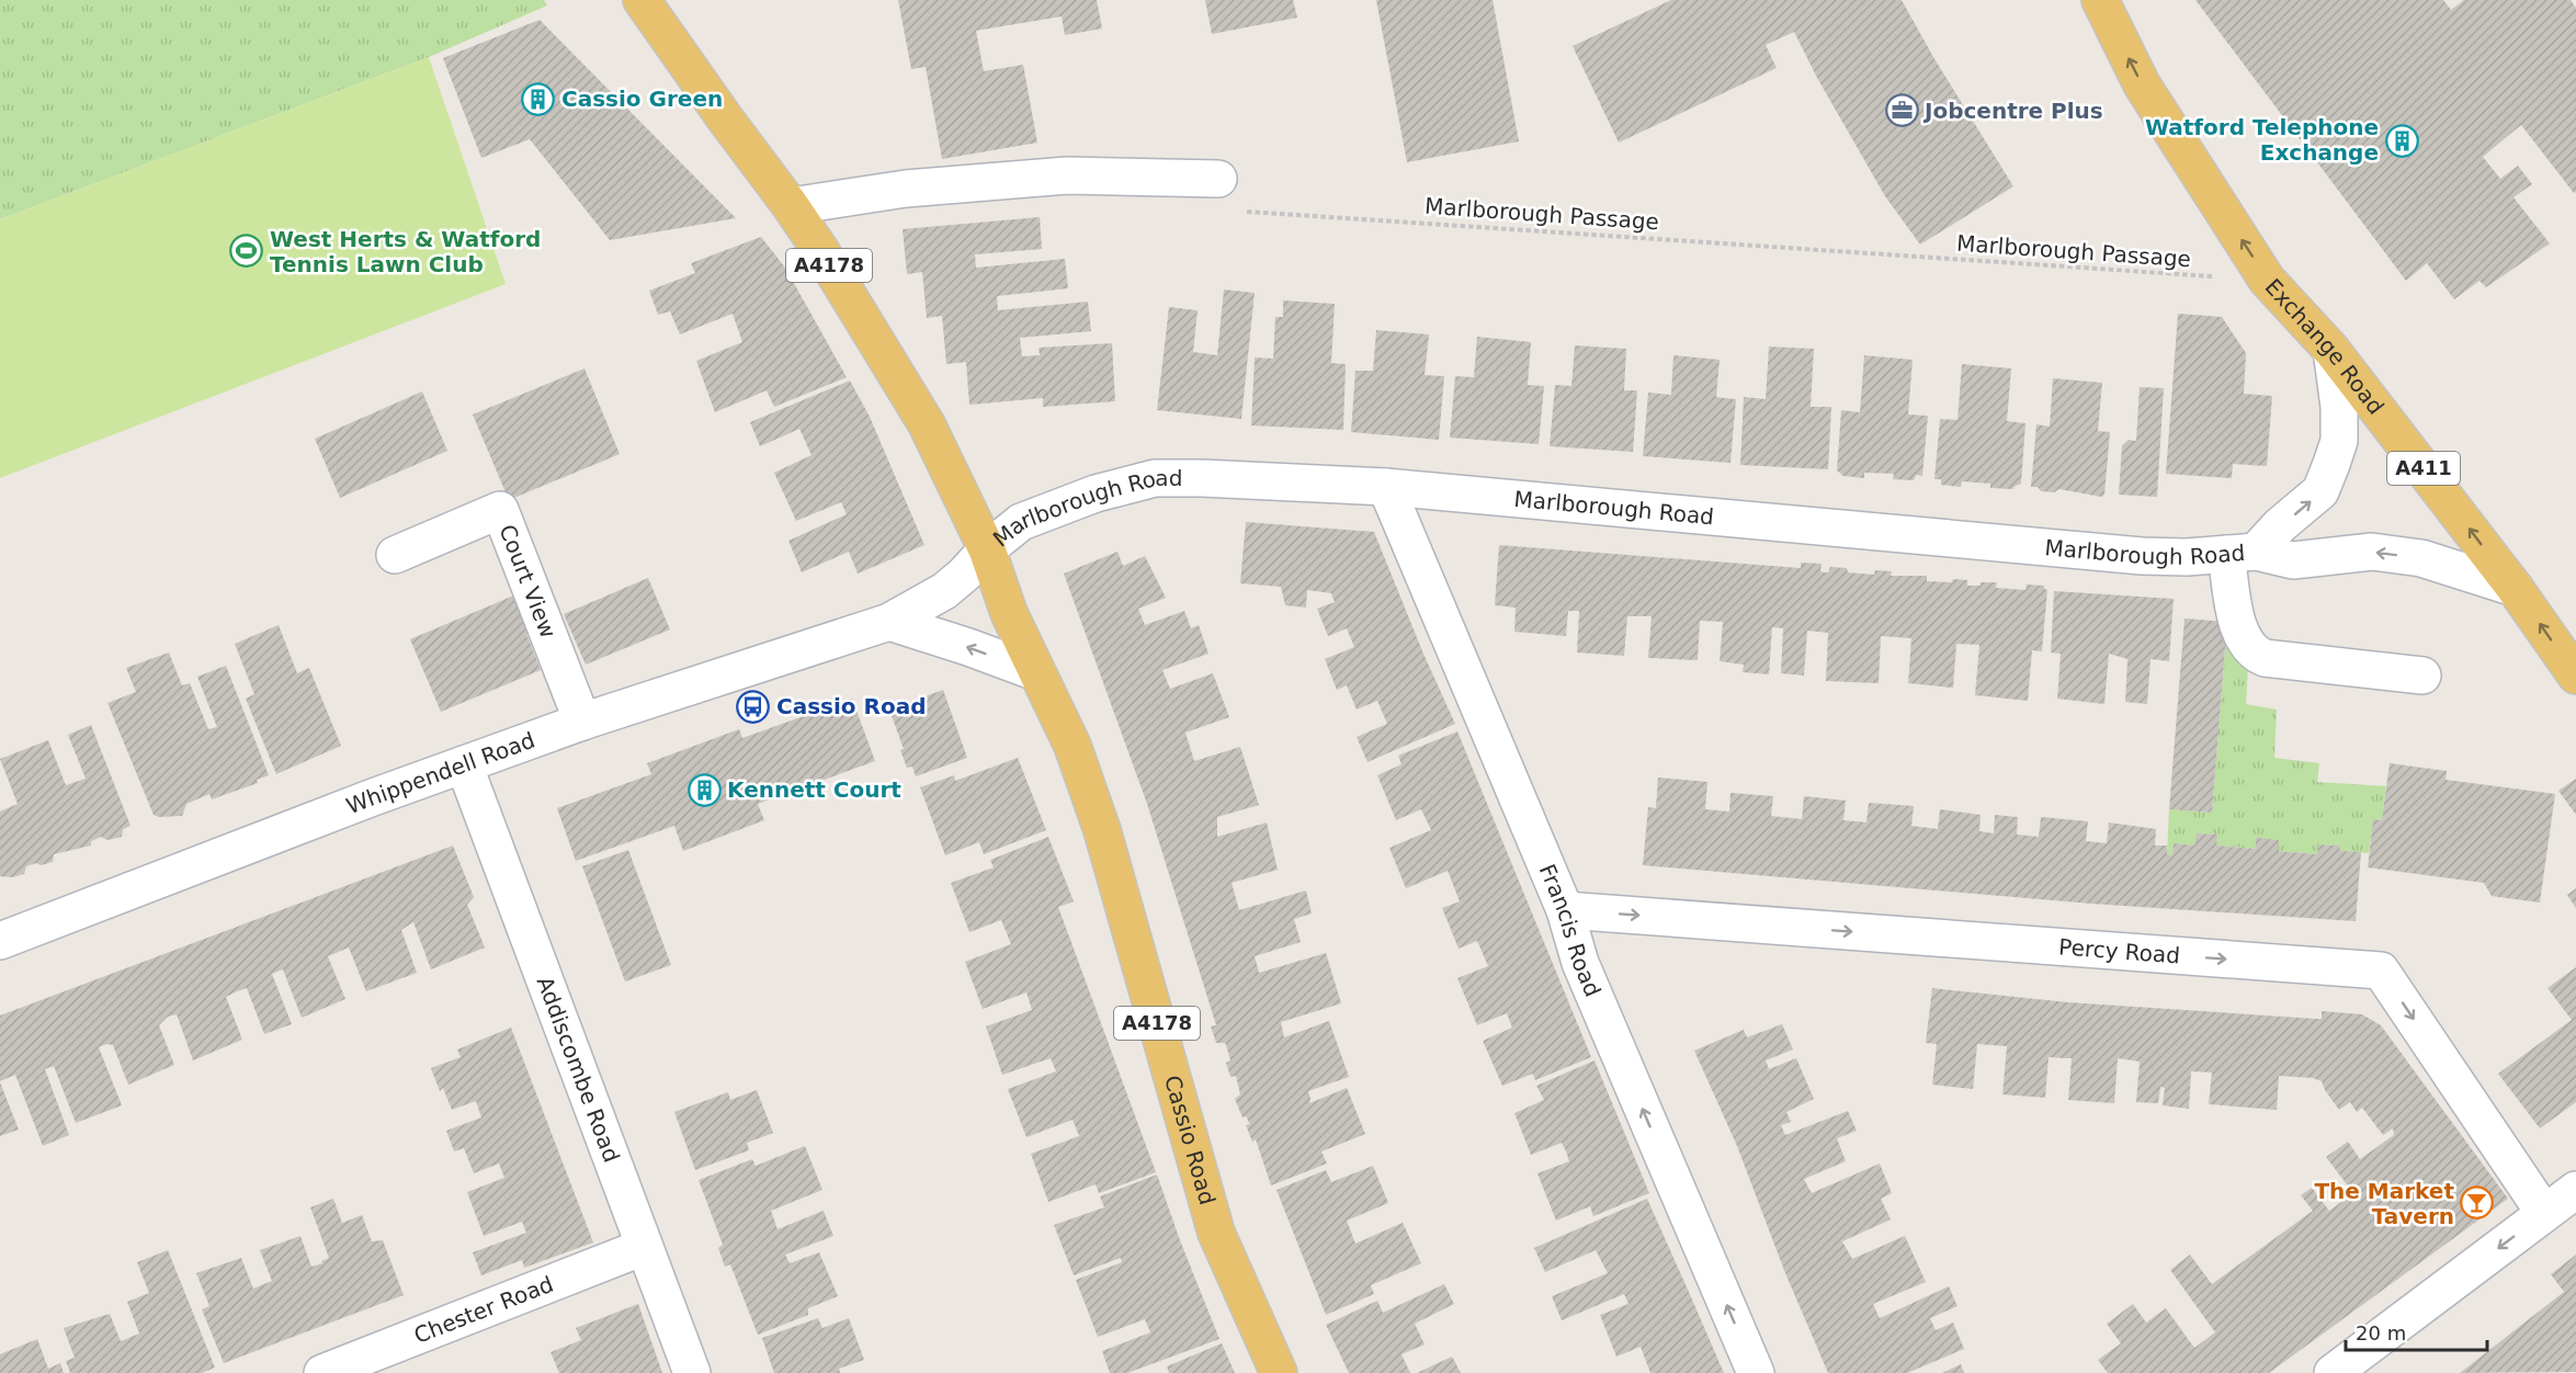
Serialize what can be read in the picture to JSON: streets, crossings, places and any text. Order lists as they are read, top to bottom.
{
  "streets": {
    "main road": [
      "A4178",
      "Exchange Road",
      "A411",
      "Cassio Road"
    ],
    "street": [
      "Marlborough Road",
      "Court View",
      "Whippendell Road",
      "Francis Road",
      "Percy Road",
      "Addiscombe Road",
      "Chester Road"
    ],
    "path": ["Marlborough Passage"]
  },
  "crossings": [
    ["Marlborough Passage", "Exchange Road"],
    ["Exchange Road", "Marlborough Road"],
    ["Marlborough Road", "Whippendell Road"],
    ["Marlborough Road", "Francis Road"],
    ["Marlborough Road", "Cassio Road"],
    ["Court View", "Whippendell Road"],
    ["Whippendell Road", "Addiscombe Road"],
    ["Whippendell Road", "Cassio Road"],
    ["Francis Road", "Percy Road"],
    ["Addiscombe Road", "Chester Road"]
  ],
  "one_way": ["Exchange Road", "Francis Road", "Percy Road"],
  "places": {
    "building": ["Cassio Green", "Watford Telephone Exchange", "Kennett Court"],
    "office": ["Jobcentre Plus"],
    "sports": ["West Herts & Watford Tennis Lawn Club"],
    "bus stop": ["Cassio Road"],
    "bar": ["The Market Tavern"]
  },
  "scale_bar": "20 m"
}
